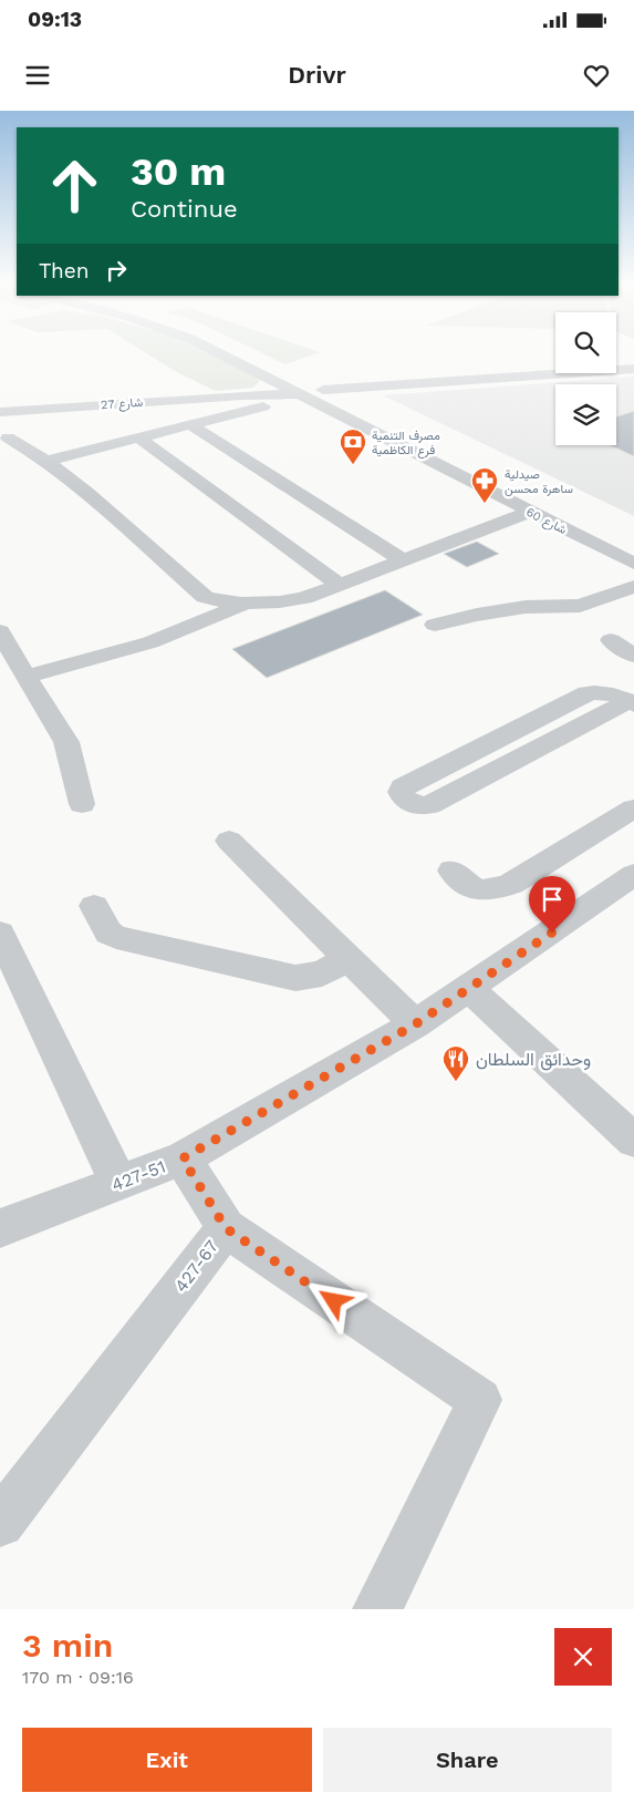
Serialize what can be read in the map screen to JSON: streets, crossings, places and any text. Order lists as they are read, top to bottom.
{
  "streets": {
    "street": [
      "شارع 27",
      "شارع 60",
      "427-51",
      "427-67"
    ]
  },
  "crossings": [
    ["شارع 27", "شارع 60"]
  ],
  "places": {
    "bank": ["مصرف التنمية فرع الكاظمية"],
    "pharmacy": ["صيدلية ساهرة محسن"],
    "restaurant": ["وحدائق السلطان"]
  },
  "page": {
    "status": "09:13",
    "header": "Drivr",
    "turn": ["30 m", "Continue"],
    "then": "Then",
    "heading": ["3 min", "170 m · 09:16"],
    "buttons": ["Exit", "Share"]
  }
}
